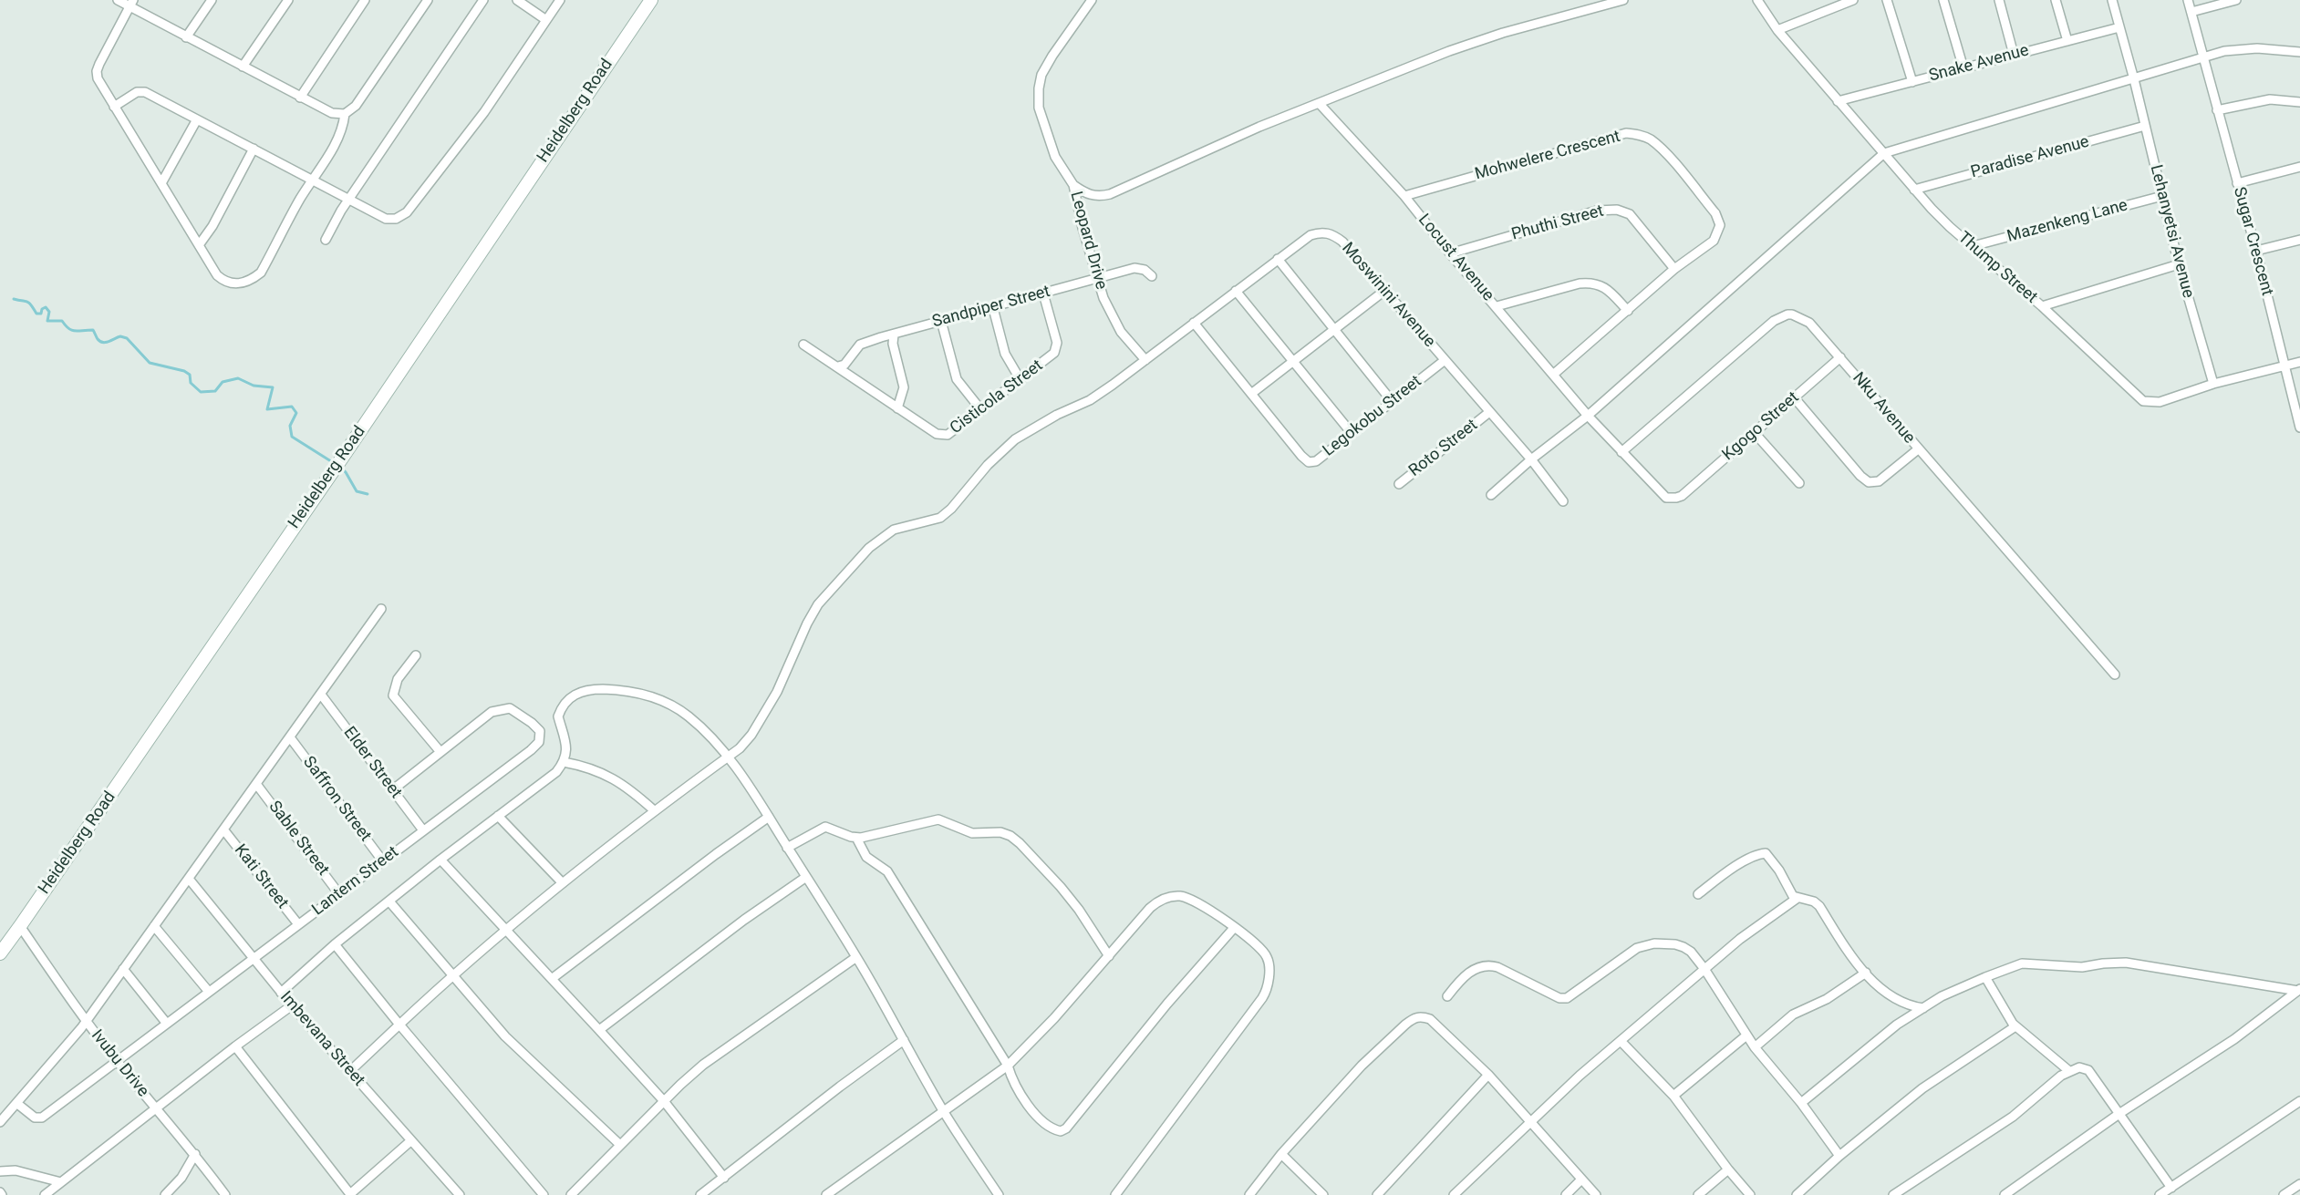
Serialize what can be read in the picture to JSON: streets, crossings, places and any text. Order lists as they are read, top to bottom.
{
  "streets": {
    "main road": ["Heidelberg Road"],
    "street": [
      "Snake Avenue",
      "Mohwelere Crescent",
      "Paradise Avenue",
      "Mazenkeng Lane",
      "Phuthi Street",
      "Lehanyetsi Avenue",
      "Leopard Drive",
      "Sugar Crescent",
      "Locust Avenue",
      "Thump Street",
      "Moswinini Avenue",
      "Sandpiper Street",
      "Cisticola Street",
      "Nku Avenue",
      "Legokobu Street",
      "Kgogo Street",
      "Roto Street",
      "Elder Street",
      "Saffron Street",
      "Sable Street",
      "Kati Street",
      "Lantern Street",
      "Imbevana Street",
      "Ivubu Drive"
    ]
  },
  "crossings": [
    ["Snake Avenue", "Lehanyetsi Avenue"],
    ["Snake Avenue", "Thump Street"],
    ["Heidelberg Road", "Ivubu Drive"],
    ["Mohwelere Crescent", "Phuthi Street"],
    ["Mohwelere Crescent", "Locust Avenue"],
    ["Paradise Avenue", "Lehanyetsi Avenue"],
    ["Paradise Avenue", "Thump Street"],
    ["Mazenkeng Lane", "Lehanyetsi Avenue"],
    ["Mazenkeng Lane", "Thump Street"],
    ["Phuthi Street", "Locust Avenue"],
    ["Lehanyetsi Avenue", "Thump Street"],
    ["Leopard Drive", "Moswinini Avenue"],
    ["Leopard Drive", "Sandpiper Street"],
    ["Sugar Crescent", "Thump Street"],
    ["Locust Avenue", "Nku Avenue"],
    ["Locust Avenue", "Kgogo Street"],
    ["Moswinini Avenue", "Legokobu Street"],
    ["Moswinini Avenue", "Roto Street"],
    ["Moswinini Avenue", "Imbevana Street"],
    ["Sandpiper Street", "Cisticola Street"],
    ["Nku Avenue", "Kgogo Street"],
    ["Elder Street", "Lantern Street"],
    ["Saffron Street", "Lantern Street"],
    ["Sable Street", "Lantern Street"],
    ["Kati Street", "Lantern Street"],
    ["Lantern Street", "Imbevana Street"],
    ["Lantern Street", "Ivubu Drive"]
  ]
}
